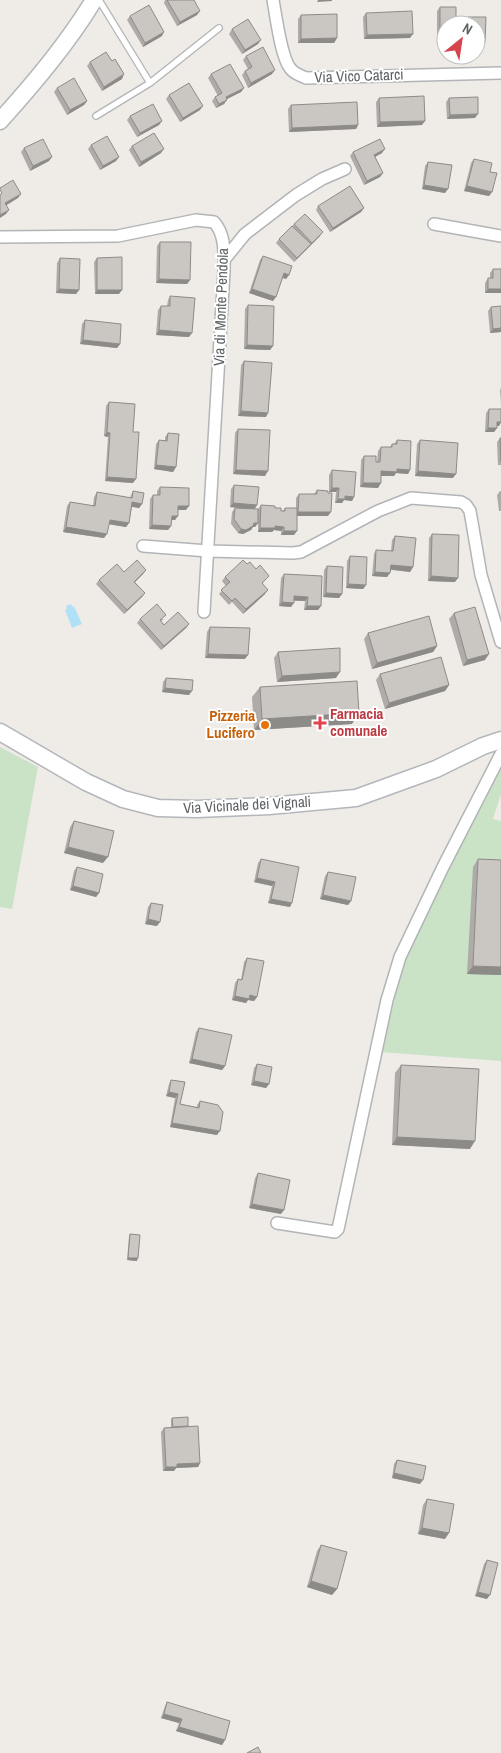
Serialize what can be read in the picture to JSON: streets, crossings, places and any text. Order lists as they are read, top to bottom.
{
  "streets": {
    "street": ["Via Vico Catarci", "Via di Monte Pendola", "Via Vicinale dei Vignali"]
  },
  "places": {
    "health": ["Farmacia comunale"],
    "other": ["Pizzeria Lucifero"]
  },
  "north": "top right"
}
